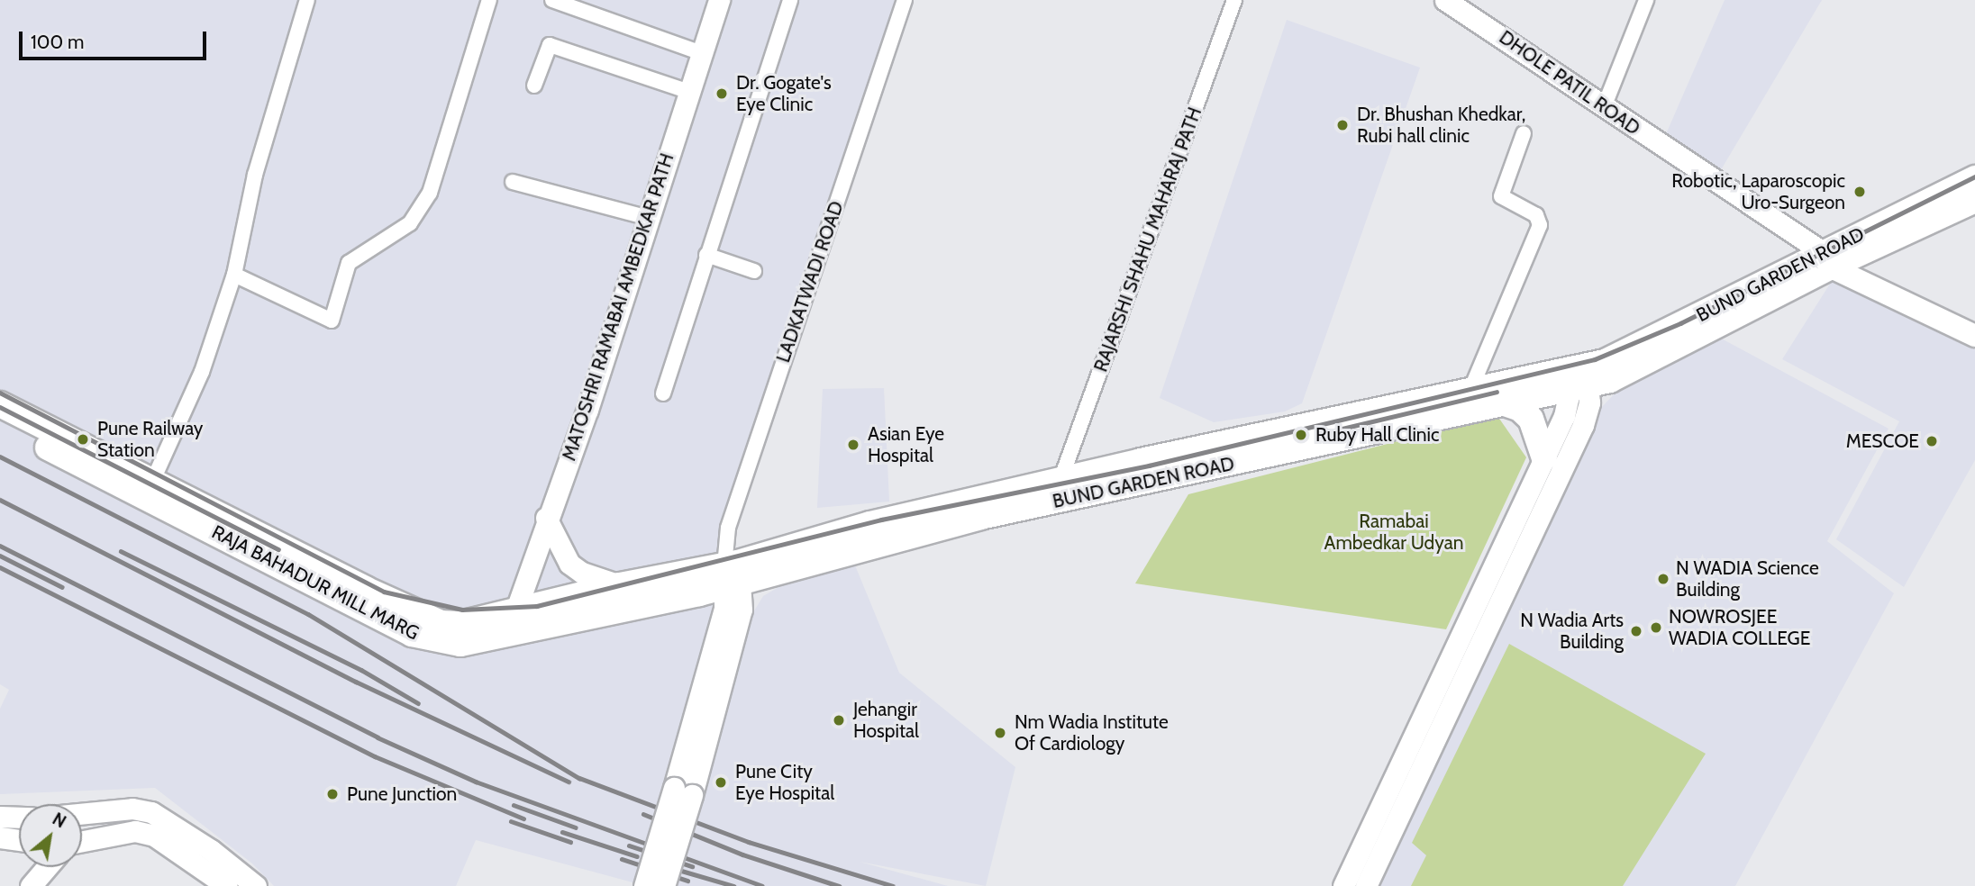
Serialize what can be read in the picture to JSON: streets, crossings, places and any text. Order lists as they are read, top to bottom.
{
  "streets": {
    "highway": ["BUND GARDEN ROAD", "RAJA BAHADUR MILL MARG"],
    "main road": ["DHOLE PATIL ROAD", "MATOSHRI RAMABAI AMBEDKAR PATH"],
    "street": ["RAJARSHI SHAHU MAHARAJ PATH", "LADKATWADI ROAD"]
  },
  "crossings": [
    ["DHOLE PATIL ROAD", "BUND GARDEN ROAD"],
    ["RAJARSHI SHAHU MAHARAJ PATH", "BUND GARDEN ROAD"],
    ["BUND GARDEN ROAD", "LADKATWADI ROAD"],
    ["BUND GARDEN ROAD", "RAJA BAHADUR MILL MARG"],
    ["LADKATWADI ROAD", "RAJA BAHADUR MILL MARG"],
    ["MATOSHRI RAMABAI AMBEDKAR PATH", "RAJA BAHADUR MILL MARG"]
  ],
  "parks": ["Ramabai Ambedkar Udyan"],
  "places": [
    "Dr. Gogate's Eye Clinic",
    "Dr. Bhushan Khedkar, Rubi hall clinic",
    "Robotic, Laparoscopic Uro-Surgeon",
    "Ruby Hall Clinic",
    "Pune Railway Station",
    "MESCOE",
    "Asian Eye Hospital",
    "N WADIA Science Building",
    "NOWROSJEE WADIA COLLEGE",
    "N Wadia Arts Building",
    "Jehangir Hospital",
    "Nm Wadia Institute Of Cardiology",
    "Pune City Eye Hospital",
    "Pune Junction"
  ],
  "scale_bar": "100 m",
  "north": "top right"
}
